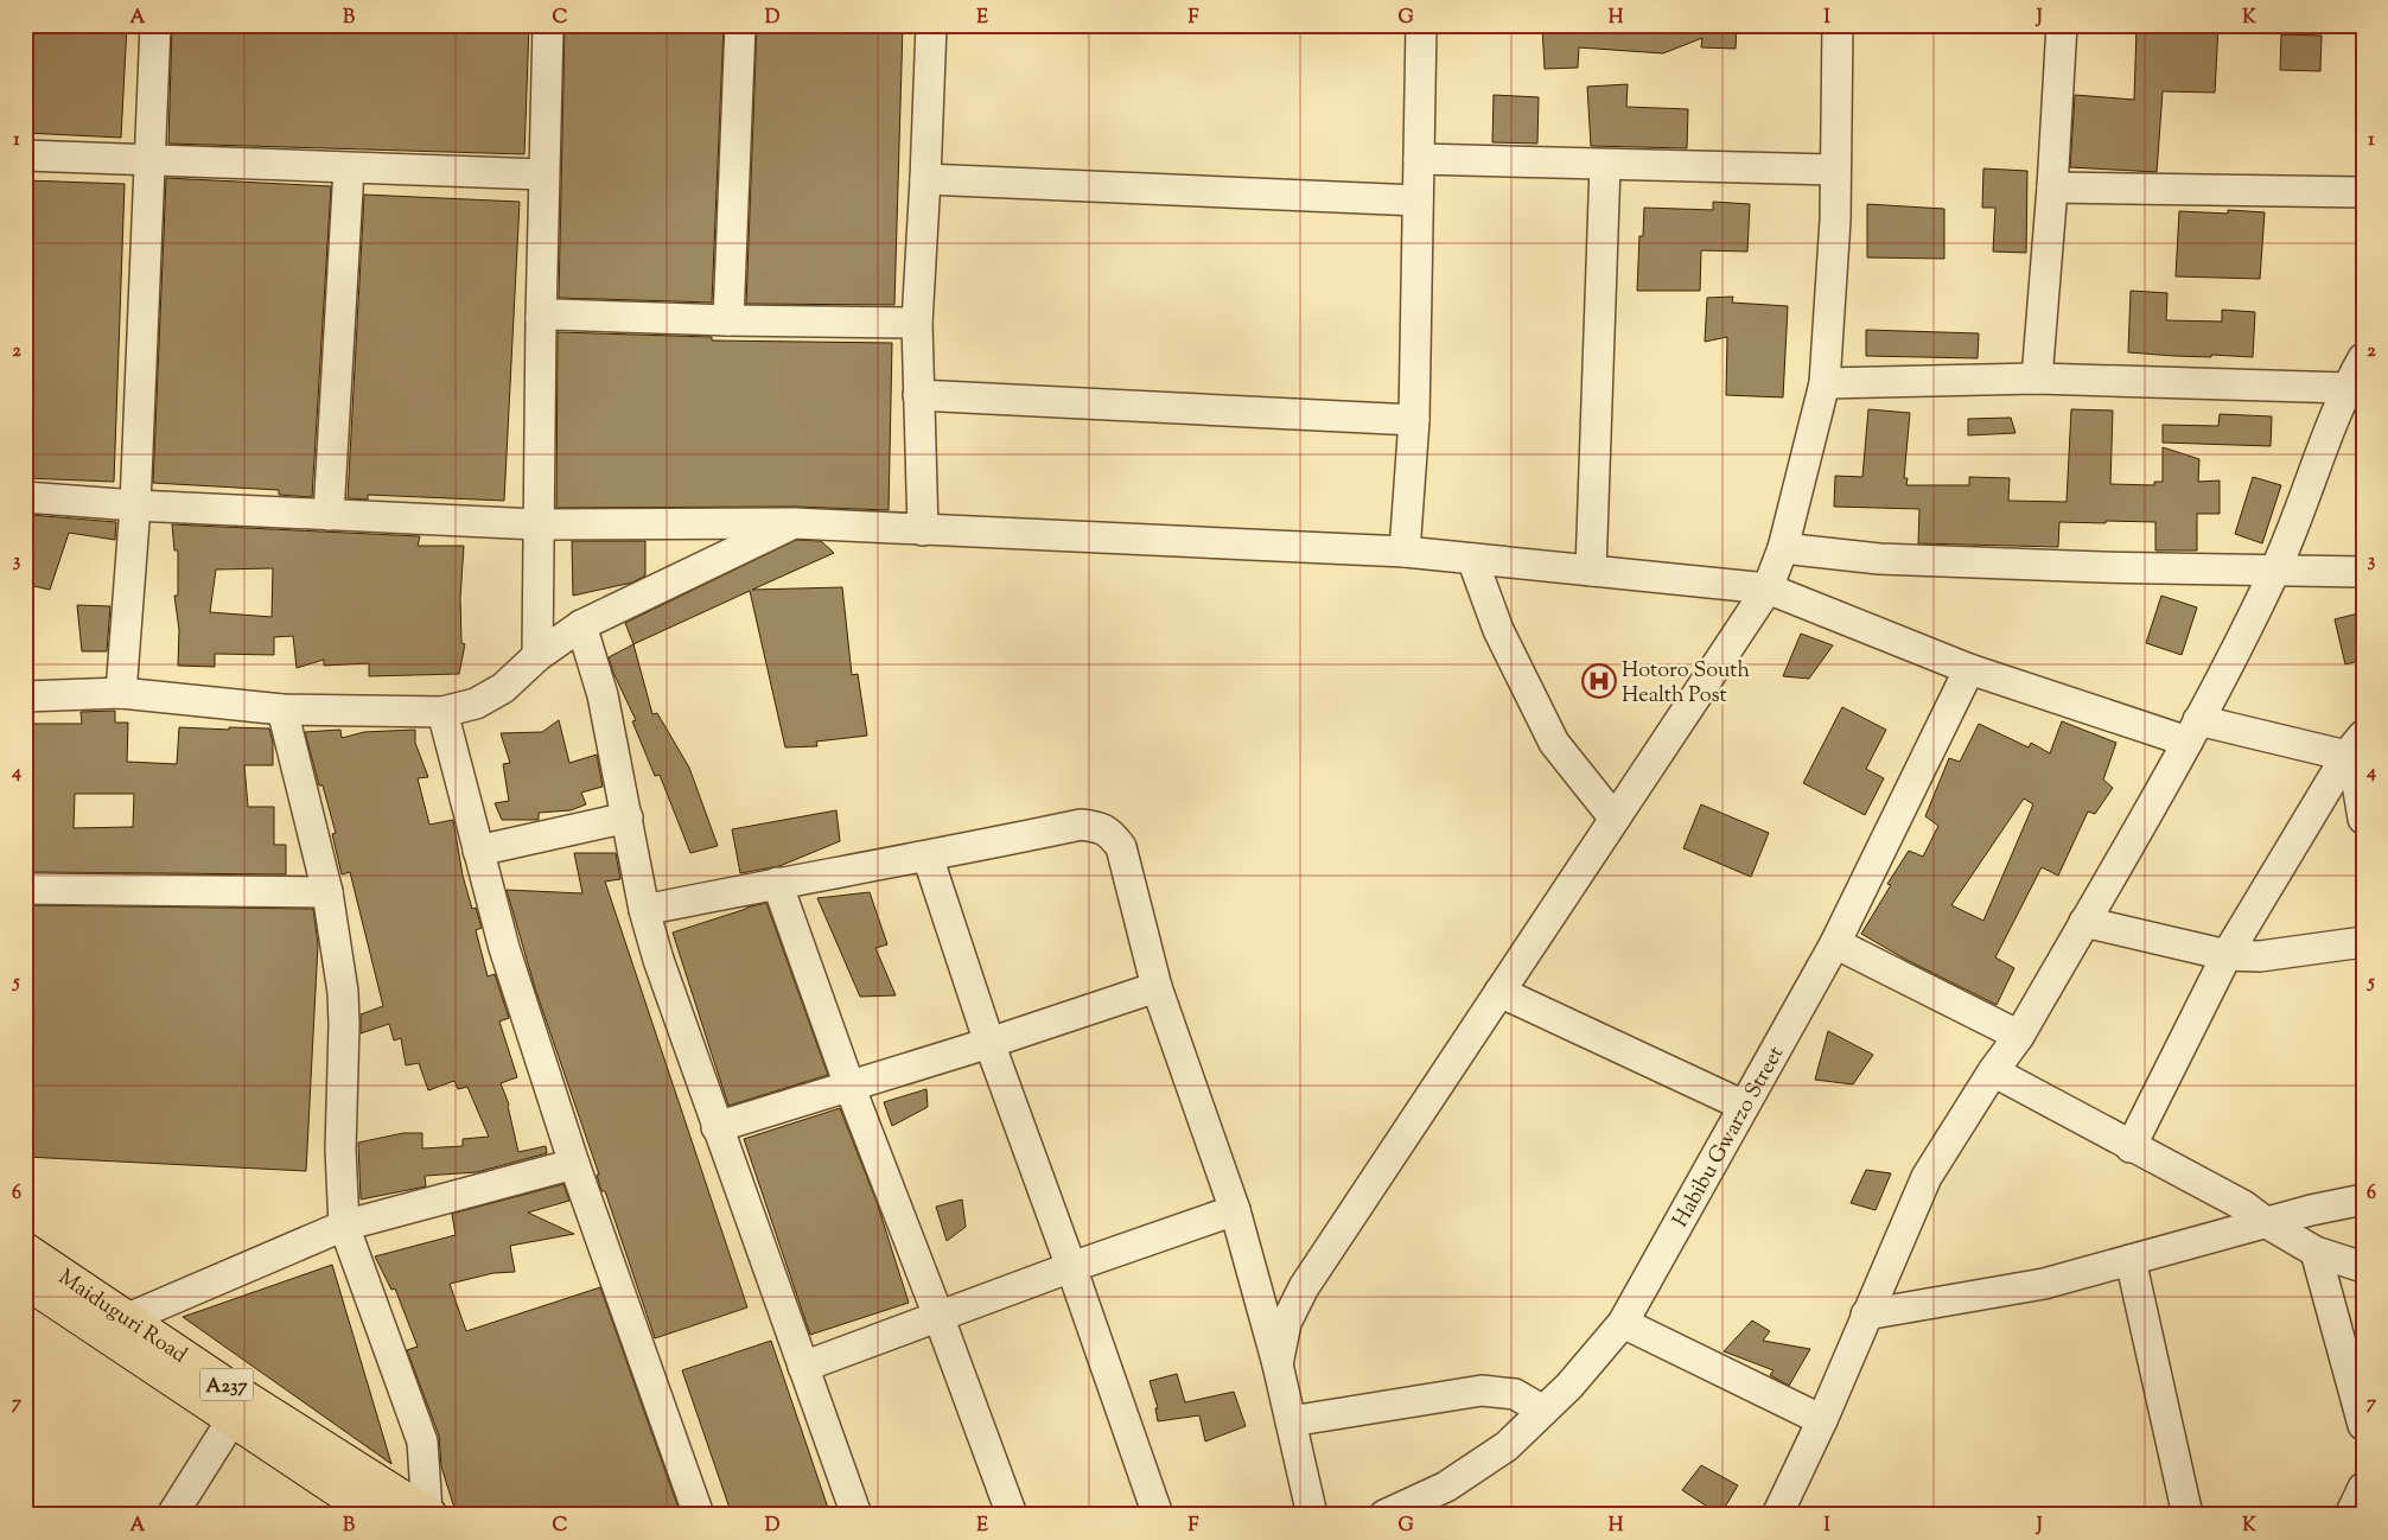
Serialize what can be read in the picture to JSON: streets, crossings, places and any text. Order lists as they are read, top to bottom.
{
  "streets": {
    "highway": ["Maiduguri Road", "A237"],
    "street": ["Habibu Gwarzo Street"]
  },
  "places": {
    "hospital": ["Hotoro South Health Post"]
  },
  "grid": {
    "columns": [
      "A",
      "B",
      "C",
      "D",
      "E",
      "F",
      "G",
      "H",
      "I",
      "J",
      "K"
    ],
    "rows": [
      "1",
      "2",
      "3",
      "4",
      "5",
      "6",
      "7"
    ]
  }
}
